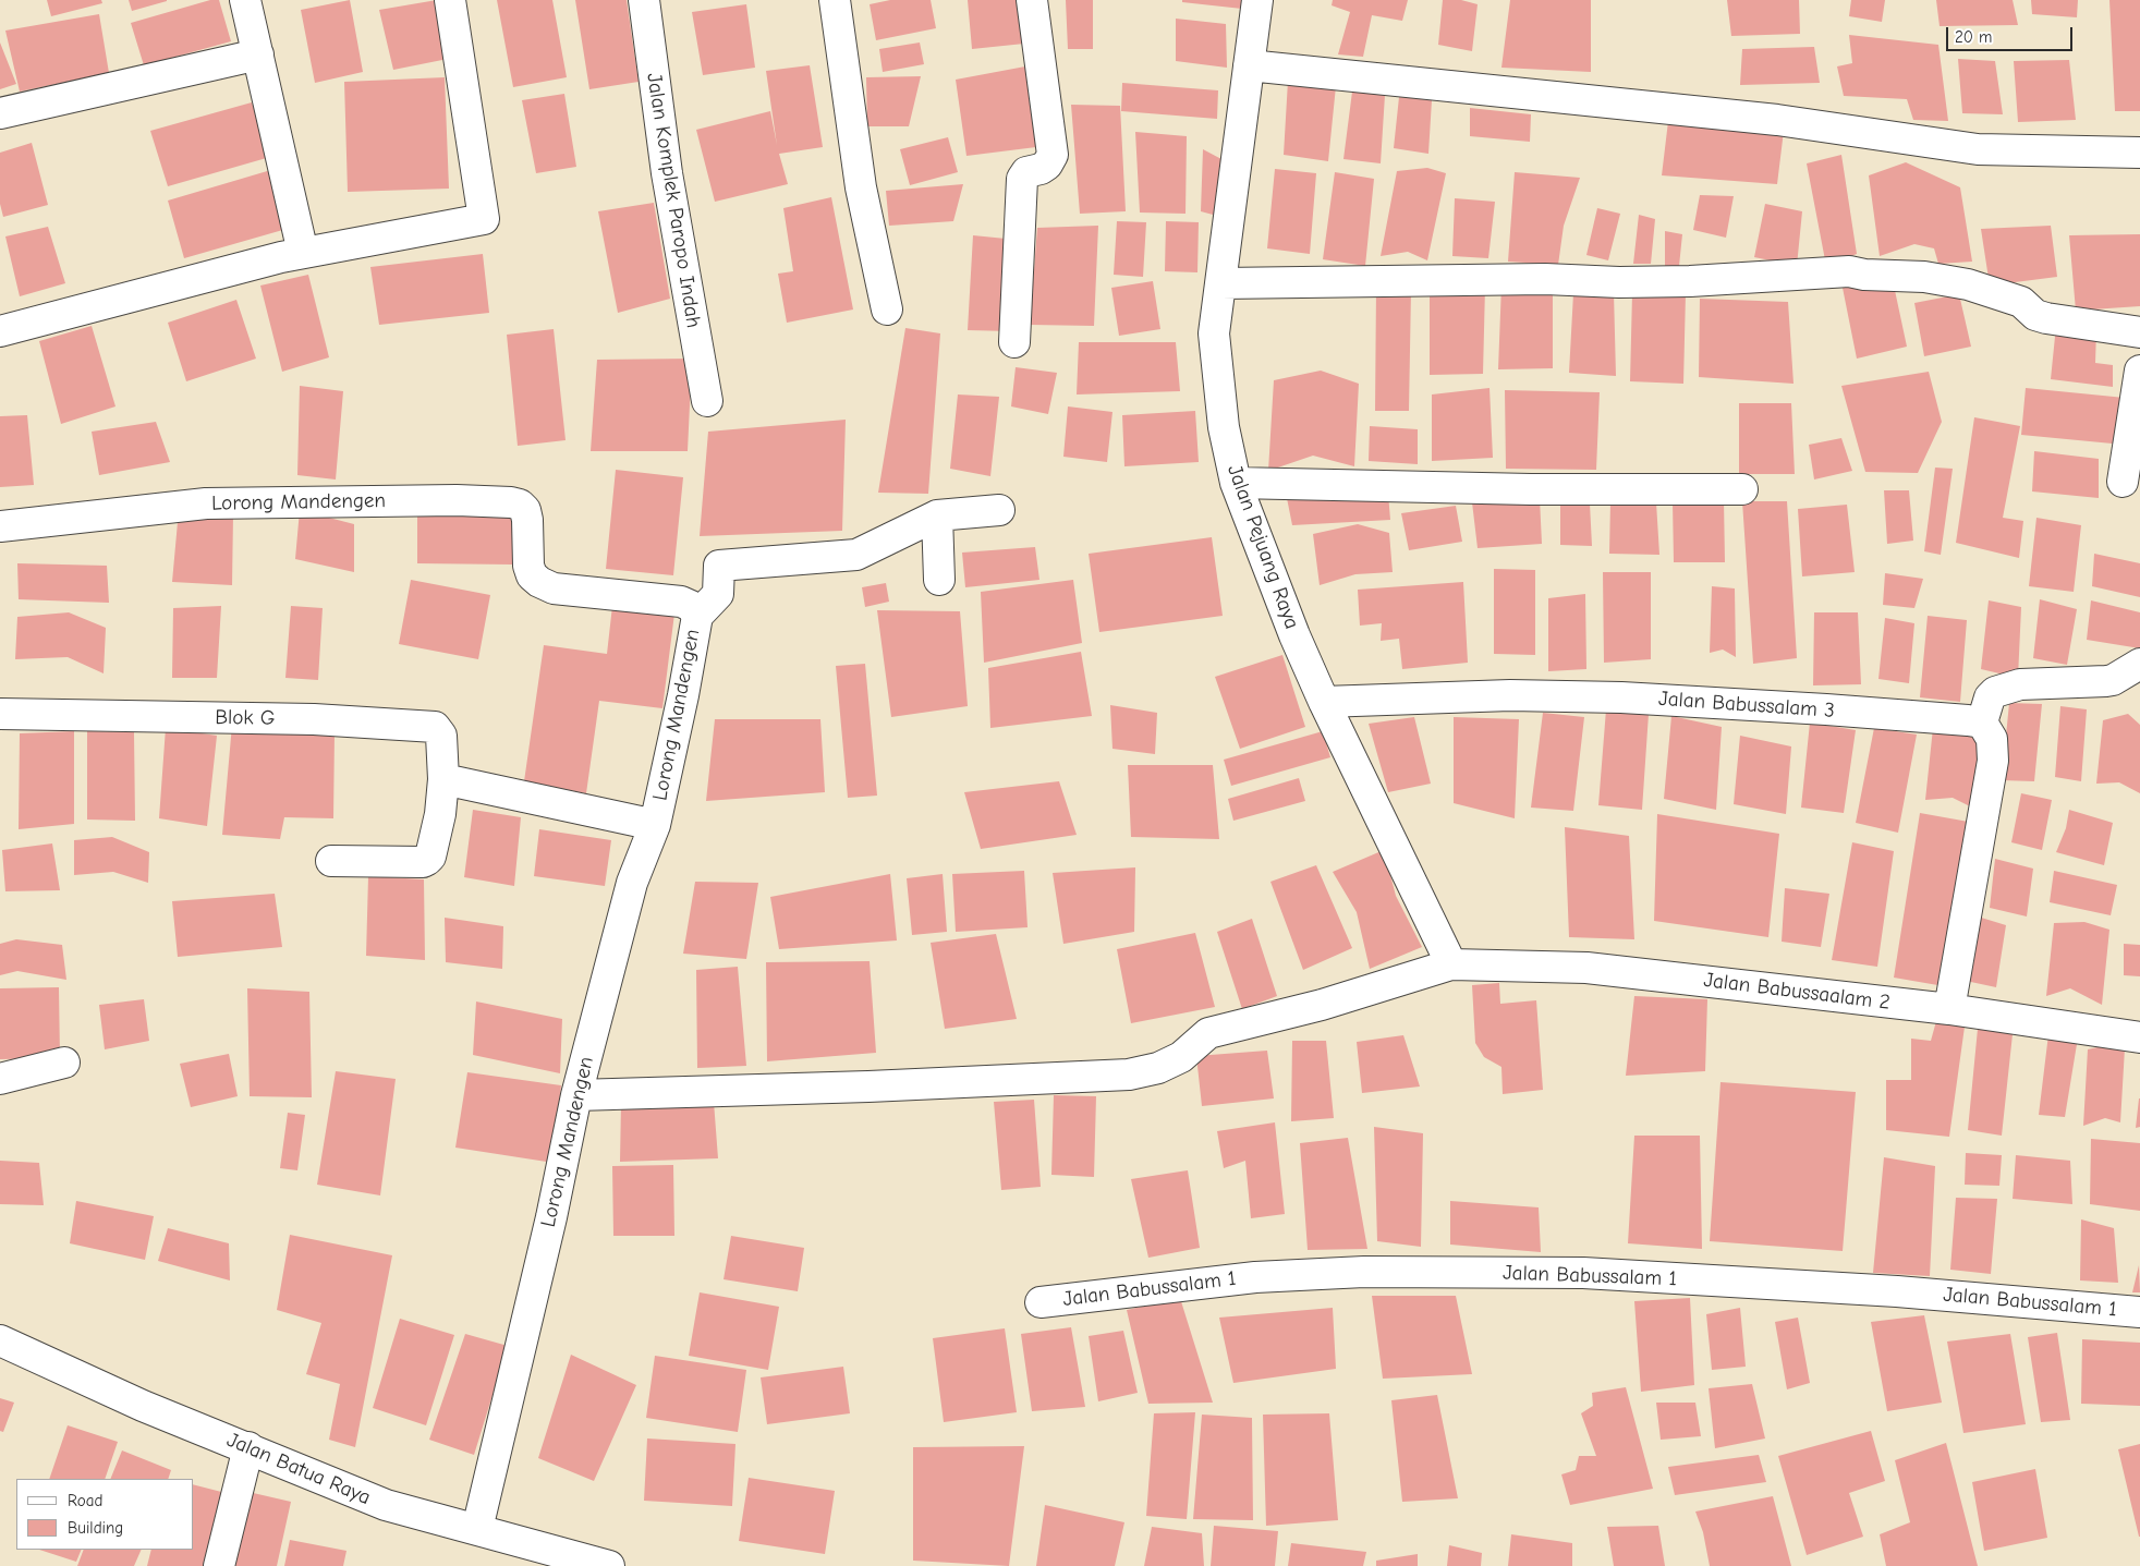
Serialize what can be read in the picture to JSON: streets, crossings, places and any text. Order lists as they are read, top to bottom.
{
  "streets": {
    "street": [
      "Jalan Komplek Paropo Indah",
      "Lorong Mandengen",
      "Jalan Pejuang Raya",
      "Jalan Babussalam 3",
      "Blok G",
      "Jalan Babussaalam 2",
      "Jalan Babussalam 1",
      "Jalan Batua Raya"
    ]
  },
  "crossings": [
    ["Lorong Mandengen", "Jalan Babussaalam 2"],
    ["Lorong Mandengen", "Jalan Batua Raya"],
    ["Jalan Pejuang Raya", "Jalan Babussalam 3"],
    ["Jalan Pejuang Raya", "Jalan Babussaalam 2"]
  ],
  "legend": ["Road", "Building"],
  "scale_bar": "20 m"
}
